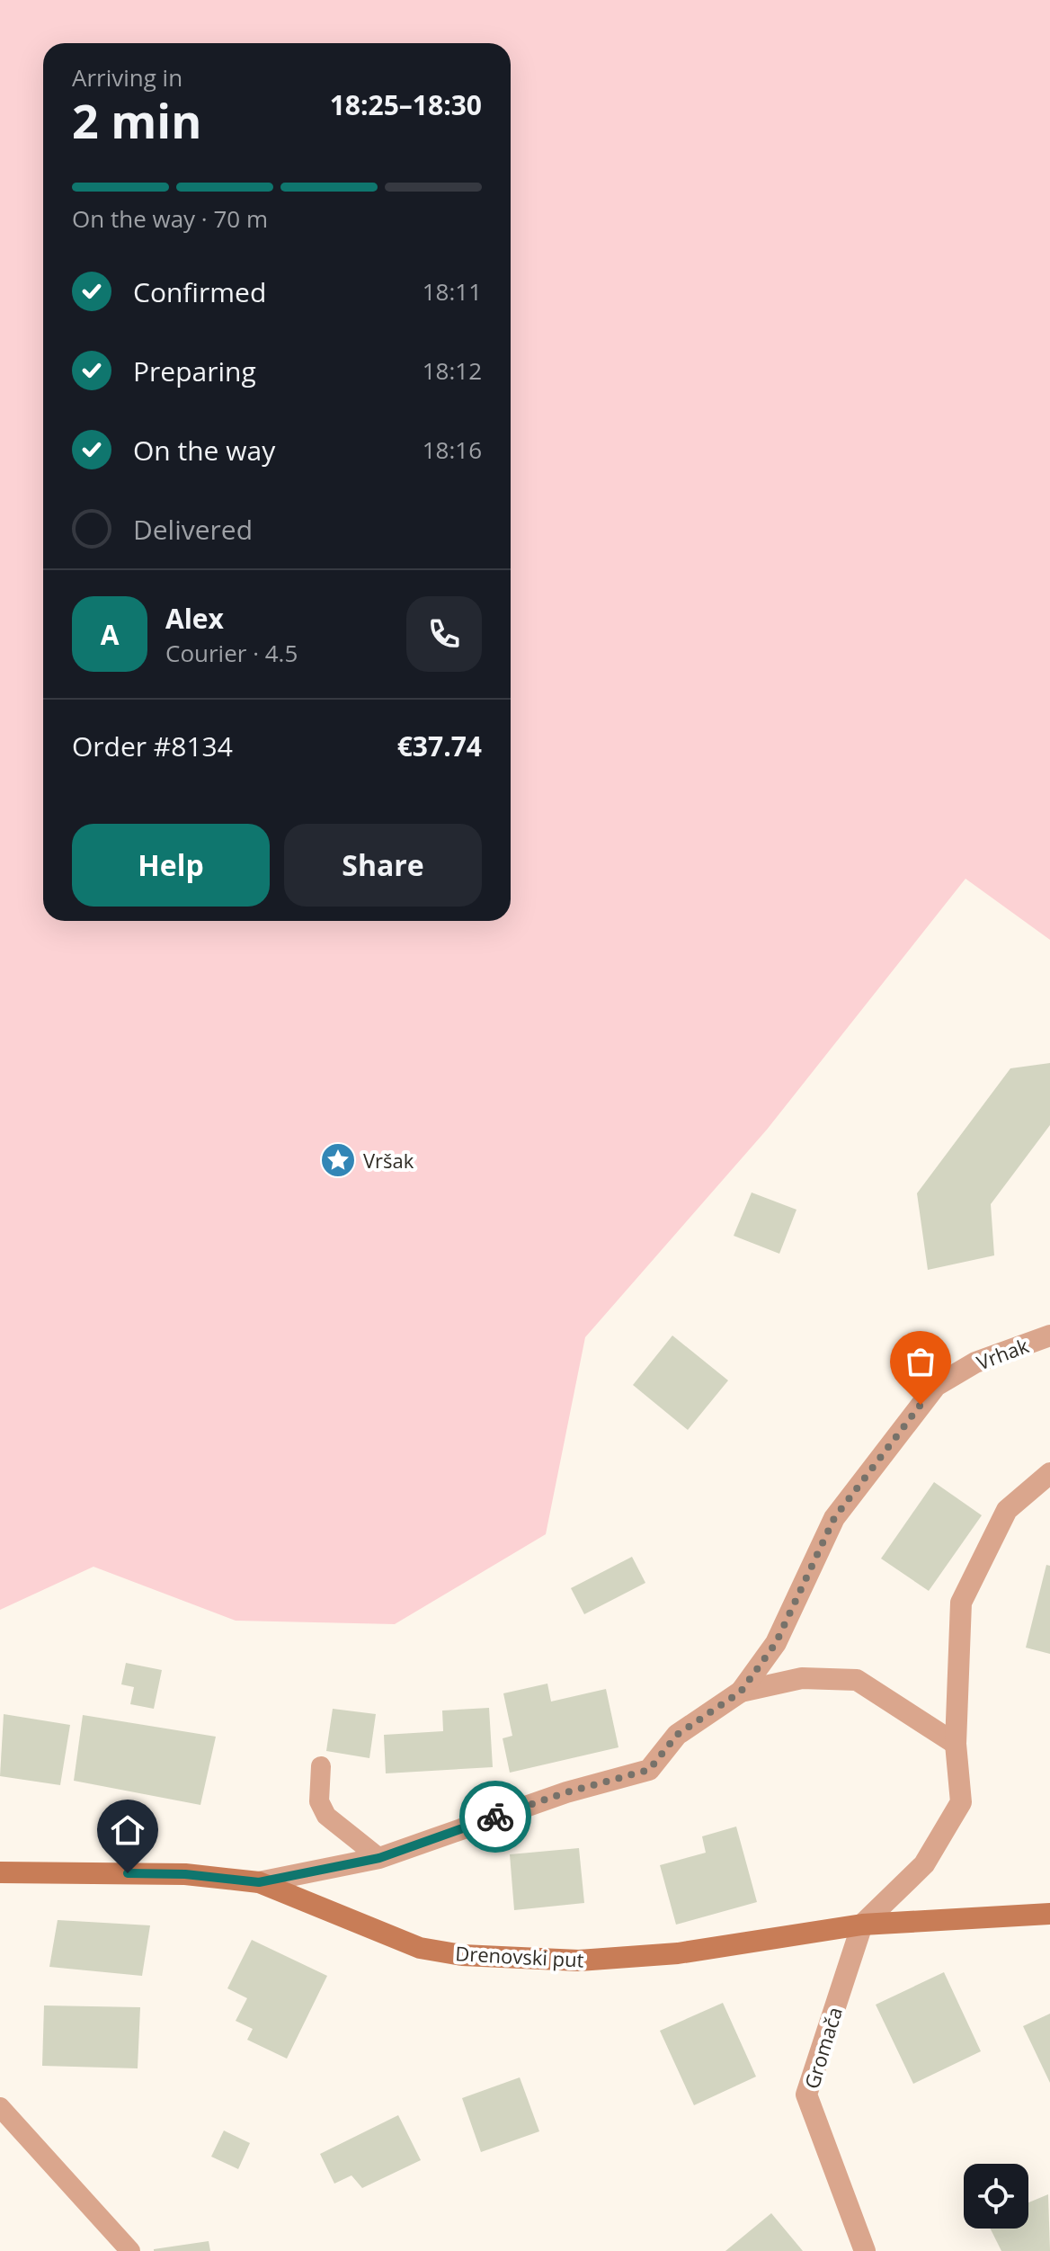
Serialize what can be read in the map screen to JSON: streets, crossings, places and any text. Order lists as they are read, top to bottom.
{
  "streets": {
    "main road": ["Drenovski put"],
    "street": ["Vrhak", "Gromača"]
  },
  "crossings": [
    ["Vrhak", "Drenovski put"],
    ["Drenovski put", "Gromača"]
  ],
  "places": {
    "place": ["Vršak"]
  },
  "page": {
    "heading": ["2 min", "Arriving in", "18:25–18:30"],
    "panel": [
      "Alex",
      "Courier · 4.5",
      "Order #8134",
      "€37.74"
    ],
    "bar": "On the way · 70 m",
    "list": [
      ["Confirmed", "18:11"],
      ["Preparing", "18:12"],
      ["On the way", "18:16"],
      "Delivered"
    ],
    "round": "A",
    "buttons": ["Help", "Share"]
  }
}
